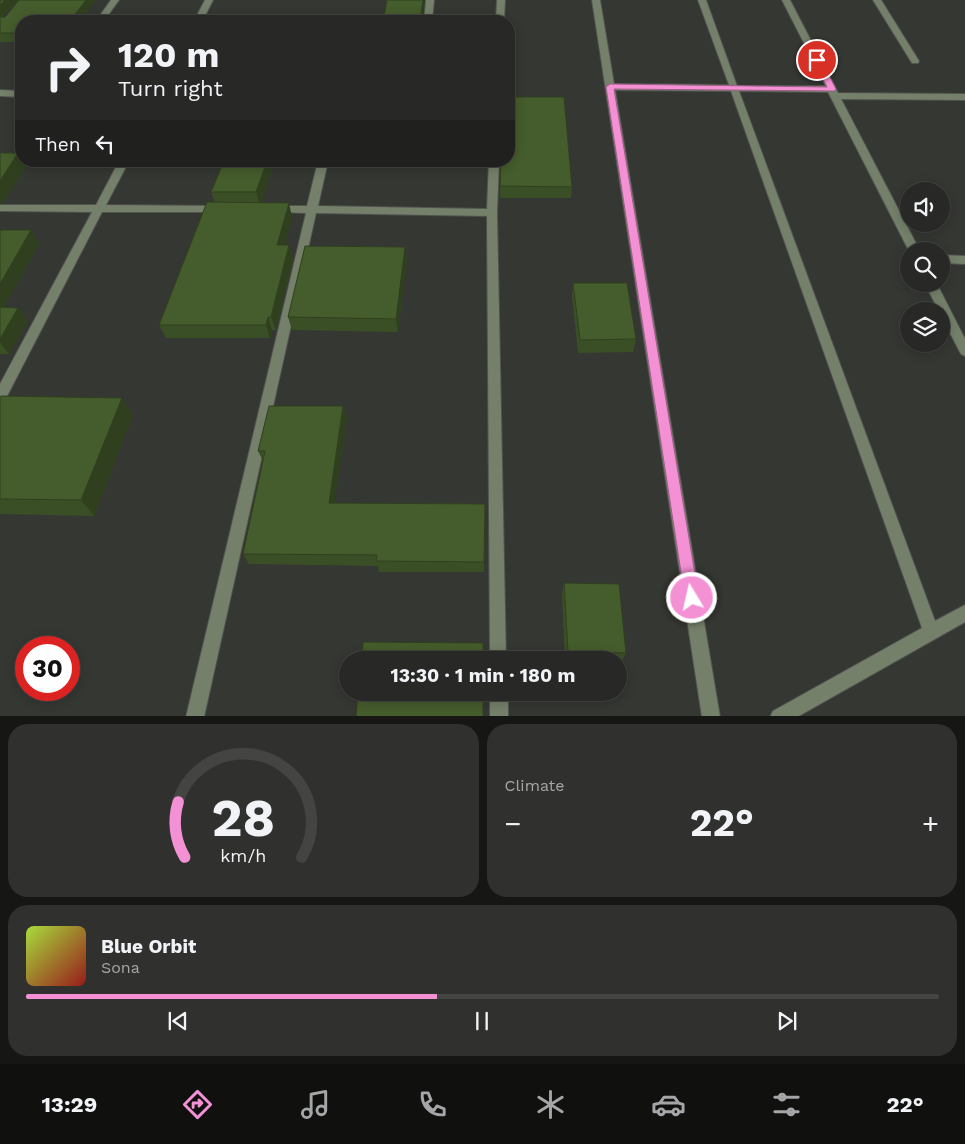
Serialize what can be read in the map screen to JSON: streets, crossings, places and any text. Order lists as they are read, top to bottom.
{
  "page": {
    "turn": ["120 m", "Turn right"],
    "then": "Then",
    "limit": "30",
    "trip": "13:30 · 1 min · 180 m",
    "tile": "Climate",
    "heat": ["−", "22°", "+"],
    "song": ["Blue Orbit", "Sona"],
    "tabs": ["13:29", "22°"],
    "gauge": ["28", "km/h"]
  }
}
